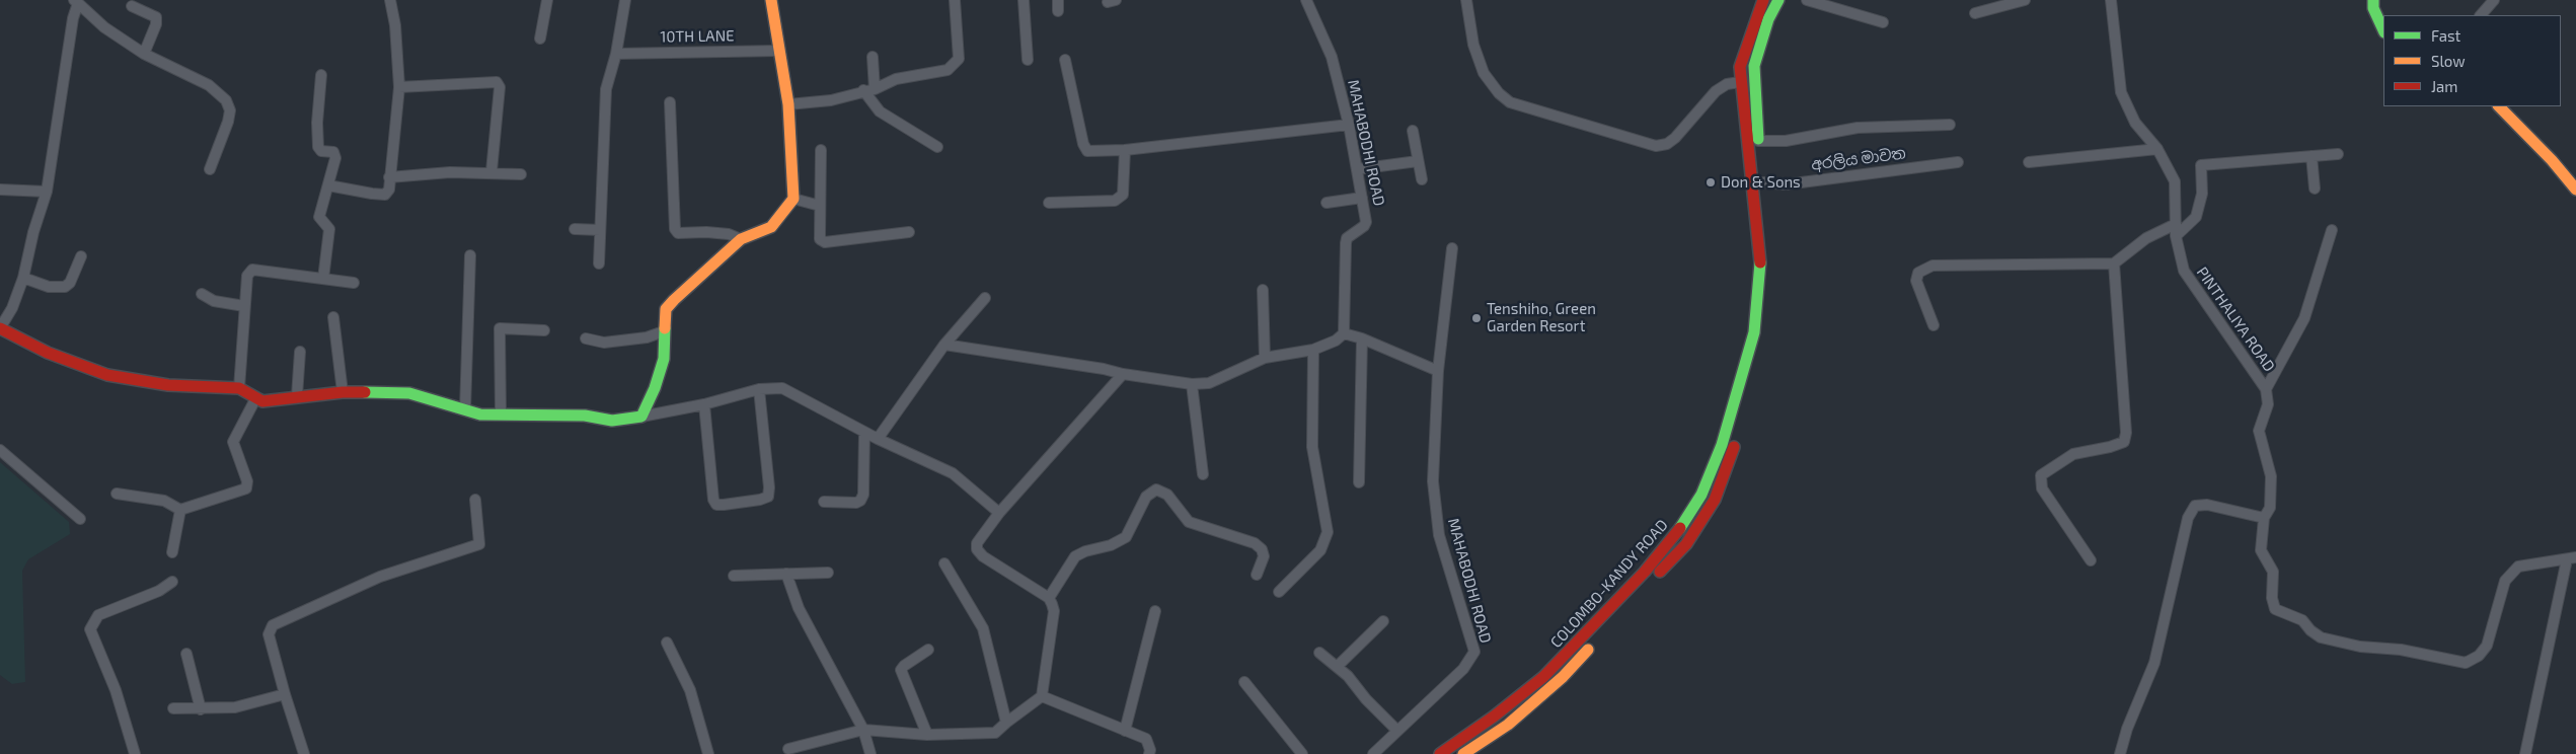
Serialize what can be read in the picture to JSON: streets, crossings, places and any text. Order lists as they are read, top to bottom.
{
  "streets": {
    "main road": ["COLOMBO-KANDY ROAD"],
    "street": [
      "10TH LANE",
      "MAHABODHI ROAD",
      "අරලිය මාවත",
      "PINTHALIYA ROAD"
    ]
  },
  "places": ["Don & Sons", "Tenshiho, Green Garden Resort"],
  "legend": ["Fast", "Slow", "Jam"]
}
